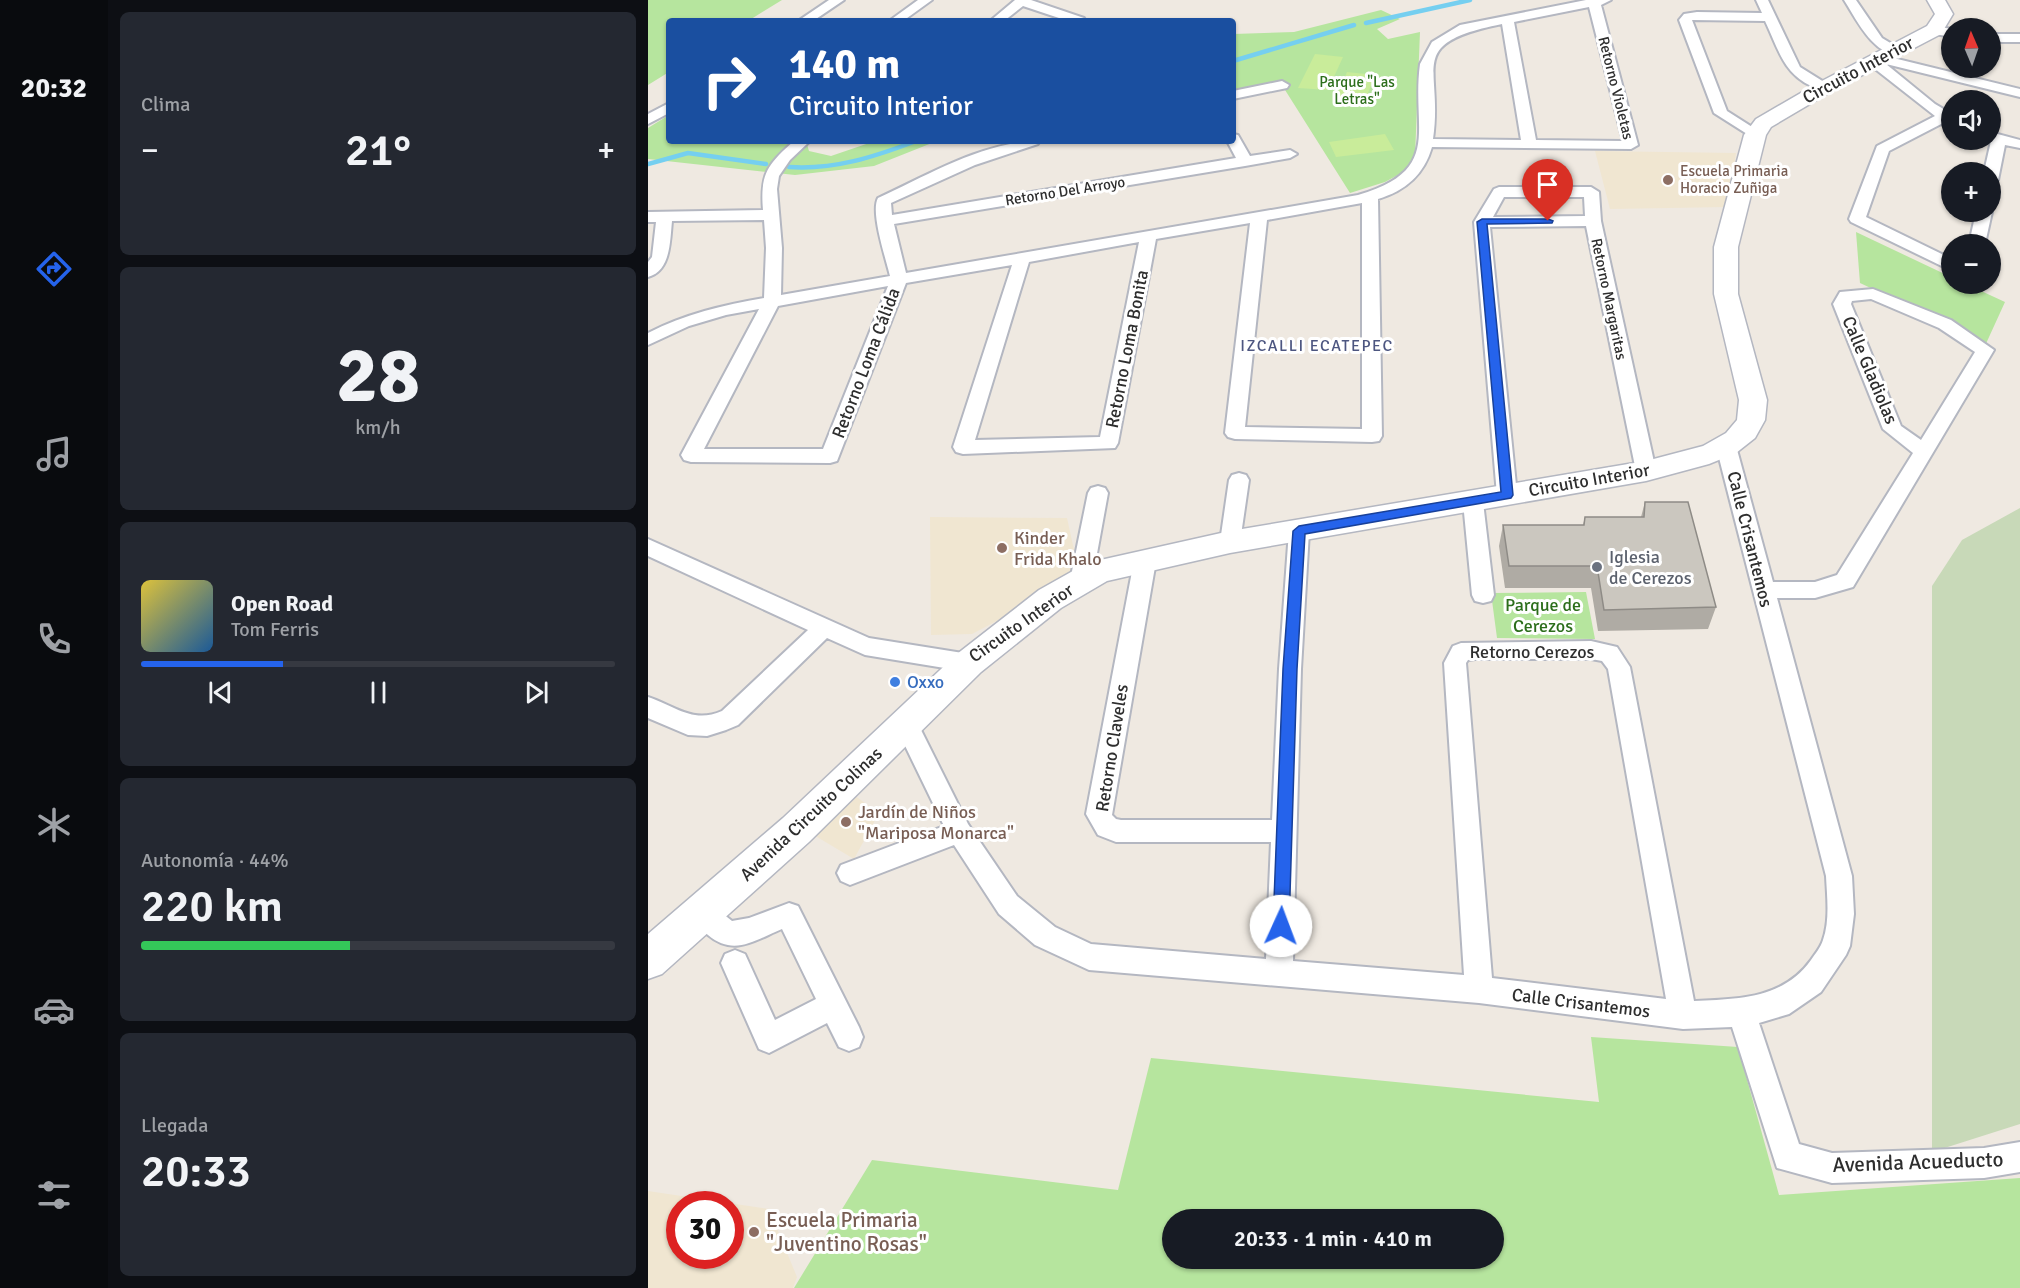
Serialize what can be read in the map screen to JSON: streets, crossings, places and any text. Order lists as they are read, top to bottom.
{
  "streets": {
    "main road": ["Circuito Interior", "Avenida Circuito Colinas"],
    "street": [
      "Retorno Violetas",
      "Retorno Del Arroyo",
      "Retorno Margaritas",
      "Retorno Loma Bonita",
      "Retorno Loma Cálida",
      "Calle Gladiolas",
      "Calle Crisantemos",
      "Retorno Cerezos",
      "Retorno Claveles",
      "Avenida Acueducto"
    ]
  },
  "crossings": [
    ["Circuito Interior", "Retorno Margaritas"],
    ["Circuito Interior", "Calle Crisantemos"],
    ["Circuito Interior", "Retorno Claveles"],
    ["Circuito Interior", "Avenida Circuito Colinas"],
    ["Calle Gladiolas", "Calle Crisantemos"],
    ["Calle Crisantemos", "Retorno Cerezos"],
    ["Calle Crisantemos", "Avenida Circuito Colinas"],
    ["Calle Crisantemos", "Avenida Acueducto"]
  ],
  "districts": ["IZCALLI ECATEPEC"],
  "parks": ["Parque \"Las Letras\"", "Parque de Cerezos"],
  "places": [
    "Escuela Primaria Horacio Zuñiga",
    "Kinder Frida Khalo",
    "Iglesia de Cerezos",
    "Oxxo",
    "Jardín de Niños \"Mariposa Monarca\"",
    "Escuela Primaria \"Juventino Rosas\""
  ],
  "north": "top",
  "page": {
    "tabs": "20:32",
    "tile": [
      "Clima",
      ["28", "km/h"],
      ["Autonomía · 44%", "220 km"],
      ["Llegada", "20:33"]
    ],
    "map_buttons": ["+", "−"],
    "turn": ["140 m", "Circuito Interior"],
    "heat": ["−", "21°", "+"],
    "song": ["Open Road", "Tom Ferris"],
    "limit": "30",
    "trip": "20:33 · 1 min · 410 m"
  }
}
